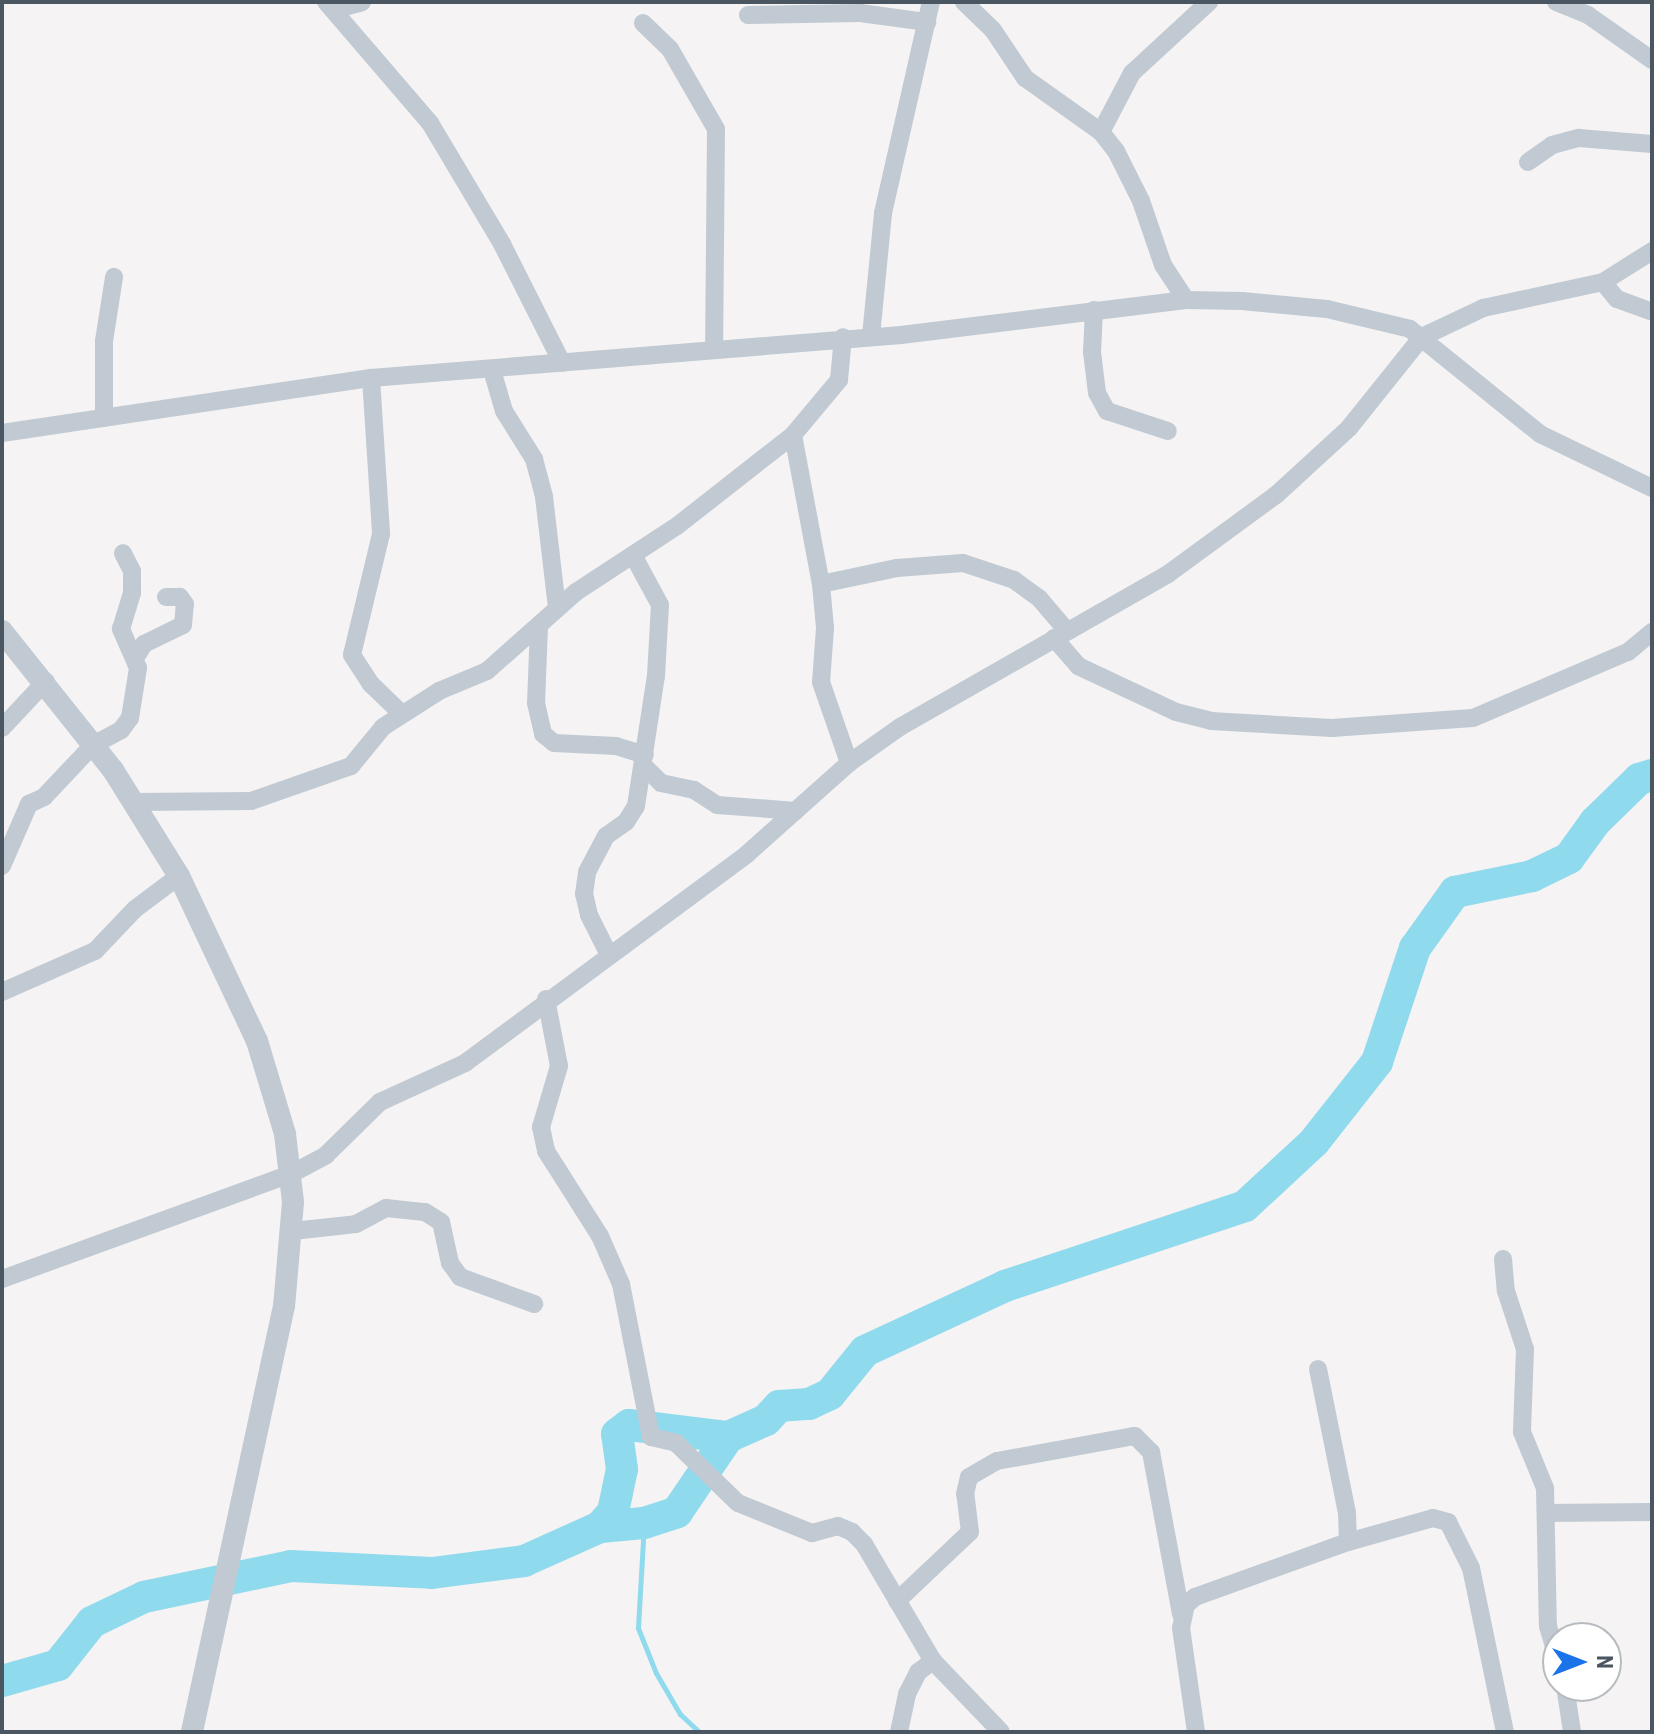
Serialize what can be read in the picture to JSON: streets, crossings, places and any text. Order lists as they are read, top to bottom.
{
  "north": "right"
}
